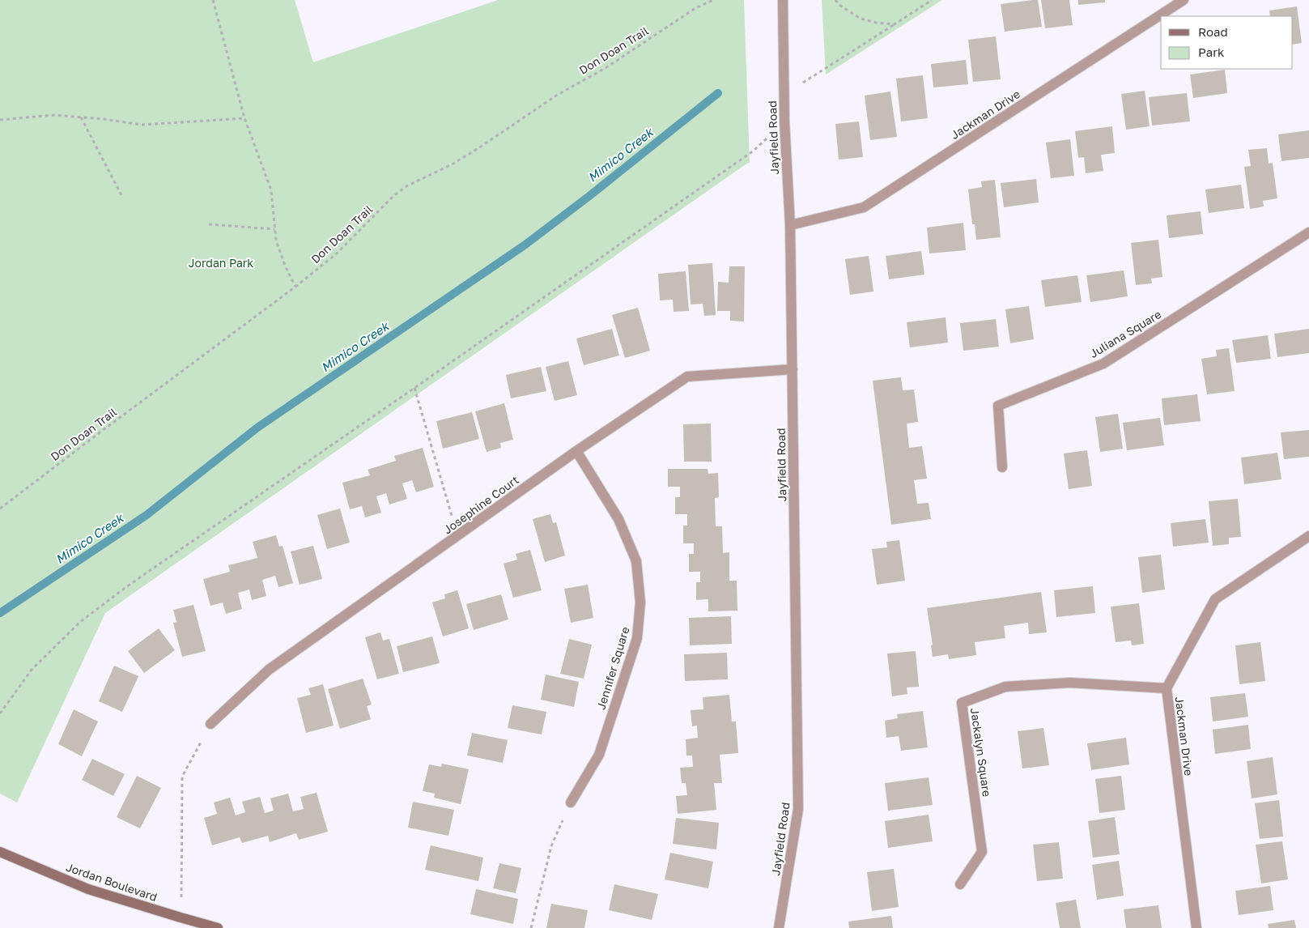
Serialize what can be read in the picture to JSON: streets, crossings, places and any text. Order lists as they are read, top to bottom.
{
  "streets": {
    "street": [
      "Jackman Drive",
      "Jayfield Road",
      "Juliana Square",
      "Josephine Court",
      "Jennifer Square",
      "Jackalyn Square",
      "Jordan Boulevard"
    ],
    "path": ["Don Doan Trail"]
  },
  "crossings": [
    ["Jackman Drive", "Jayfield Road"],
    ["Jackman Drive", "Jackalyn Square"],
    ["Jayfield Road", "Josephine Court"],
    ["Josephine Court", "Jennifer Square"]
  ],
  "water": ["Mimico Creek"],
  "parks": ["Jordan Park"],
  "legend": ["Road", "Park"]
}
